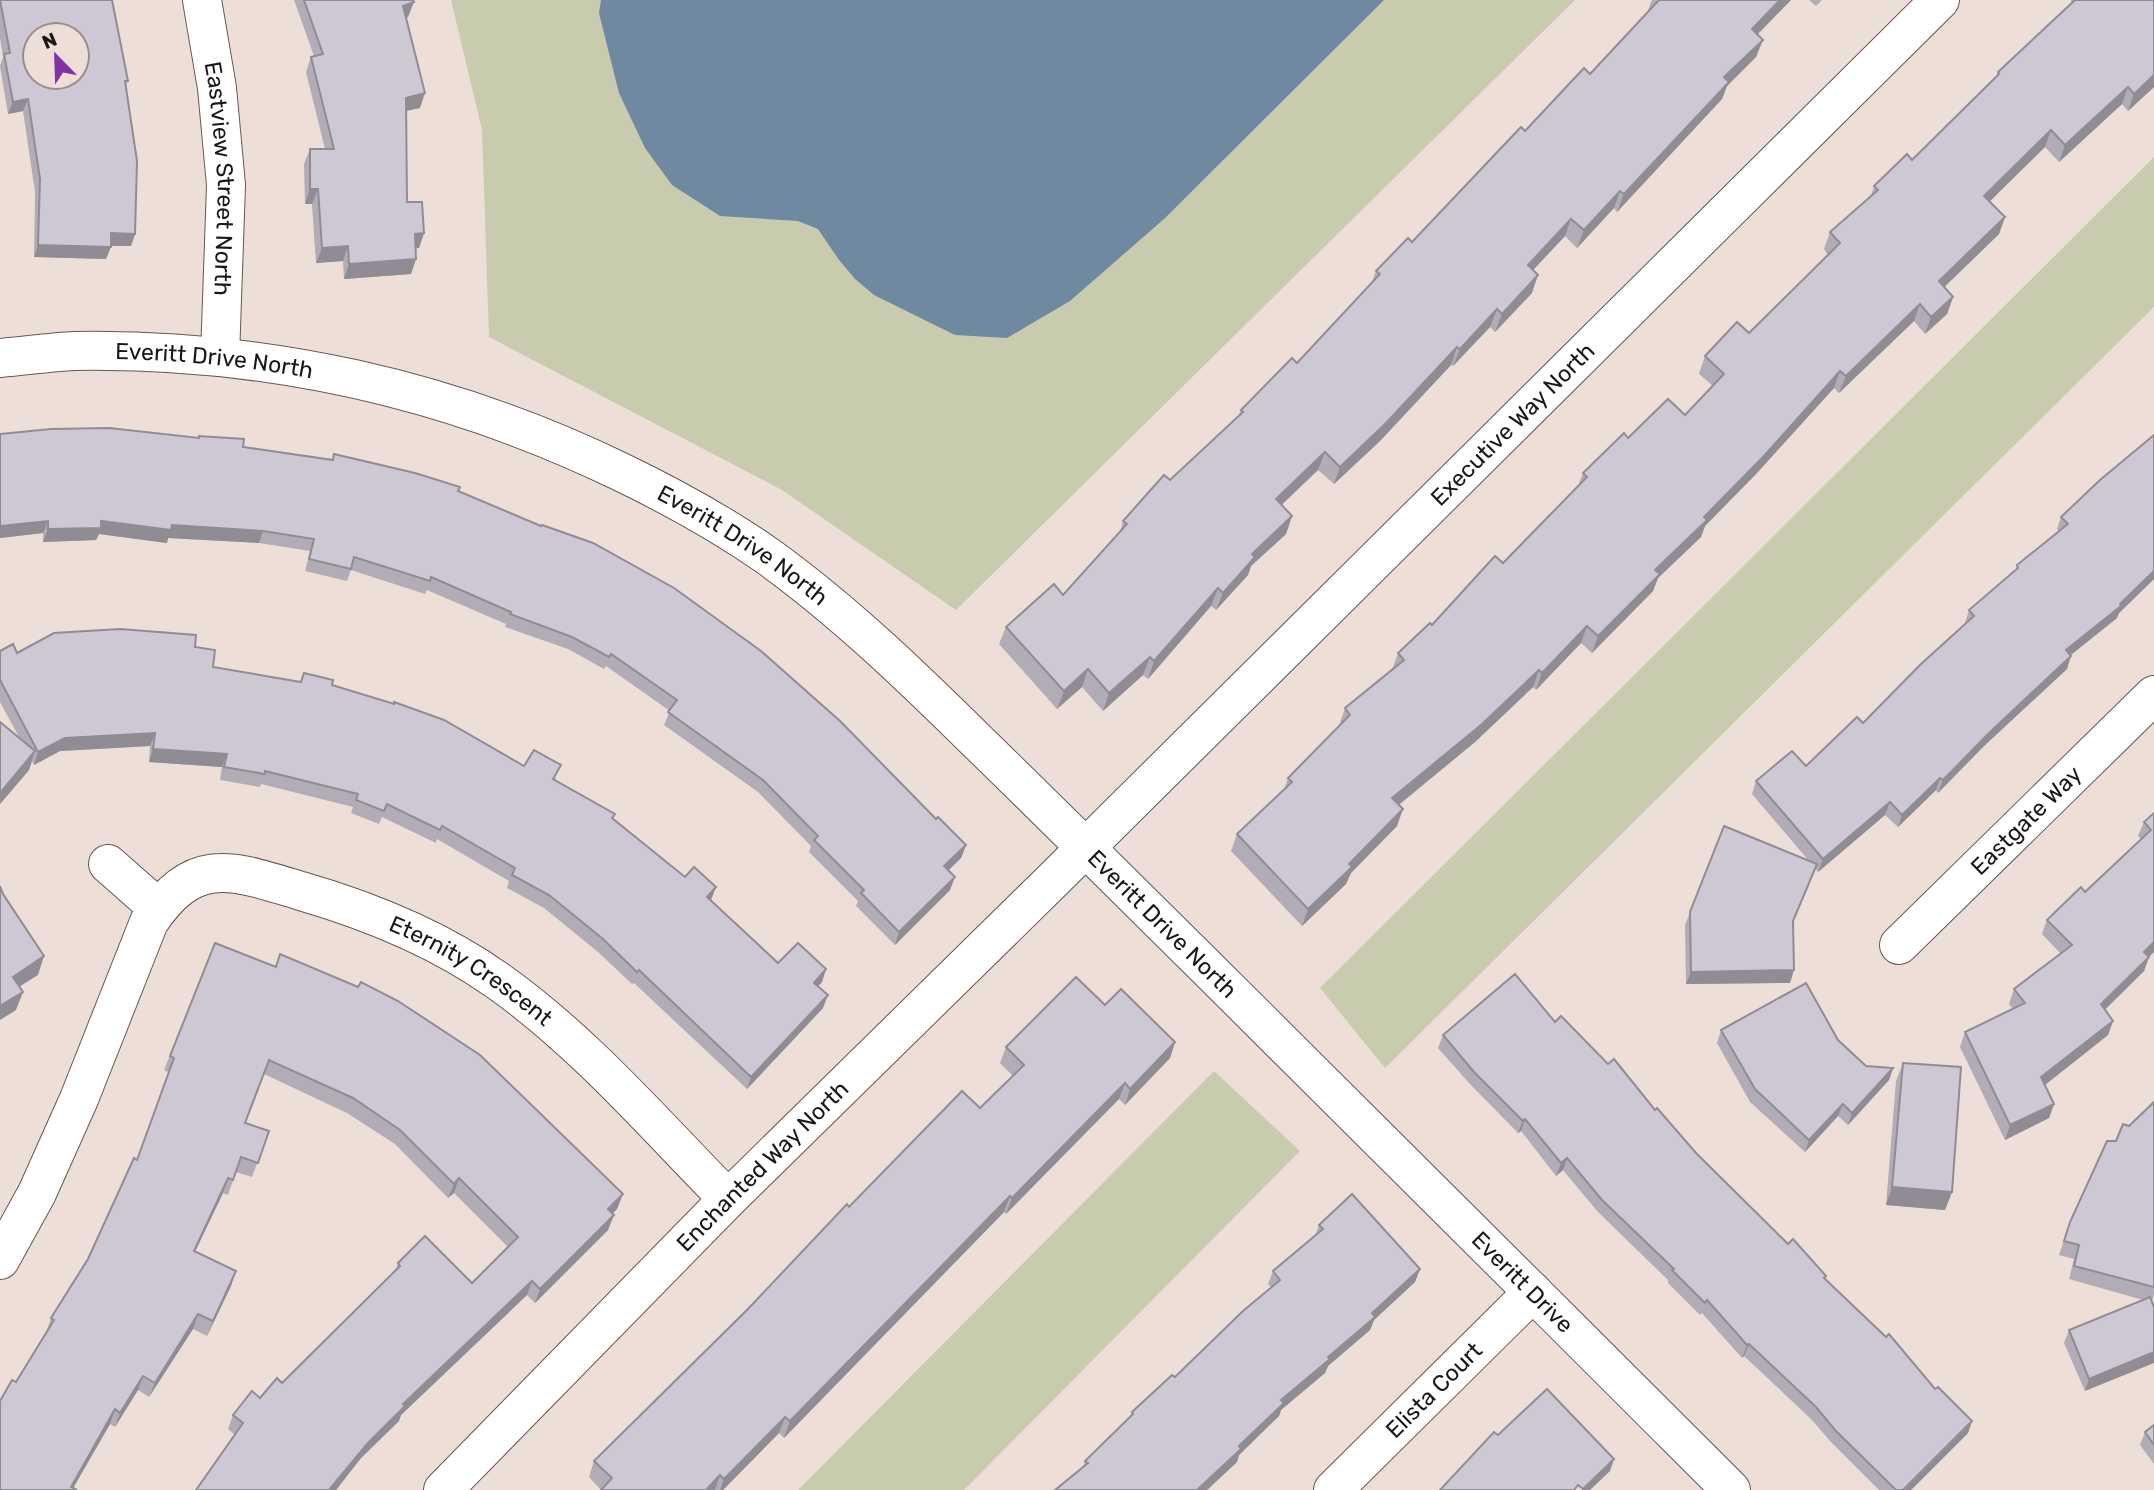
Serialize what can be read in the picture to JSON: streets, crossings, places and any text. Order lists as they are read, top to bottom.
{
  "streets": {
    "street": [
      "Eastview Street North",
      "Everitt Drive North",
      "Executive Way North",
      "Eastgate Way",
      "Eternity Crescent",
      "Enchanted Way North",
      "Everitt Drive",
      "Elista Court"
    ]
  },
  "crossings": [
    ["Eastview Street North", "Everitt Drive North"],
    ["Everitt Drive North", "Executive Way North"],
    ["Everitt Drive North", "Enchanted Way North"],
    ["Everitt Drive North", "Everitt Drive"],
    ["Executive Way North", "Enchanted Way North"],
    ["Eternity Crescent", "Enchanted Way North"],
    ["Everitt Drive", "Elista Court"]
  ],
  "north": "top left"
}
